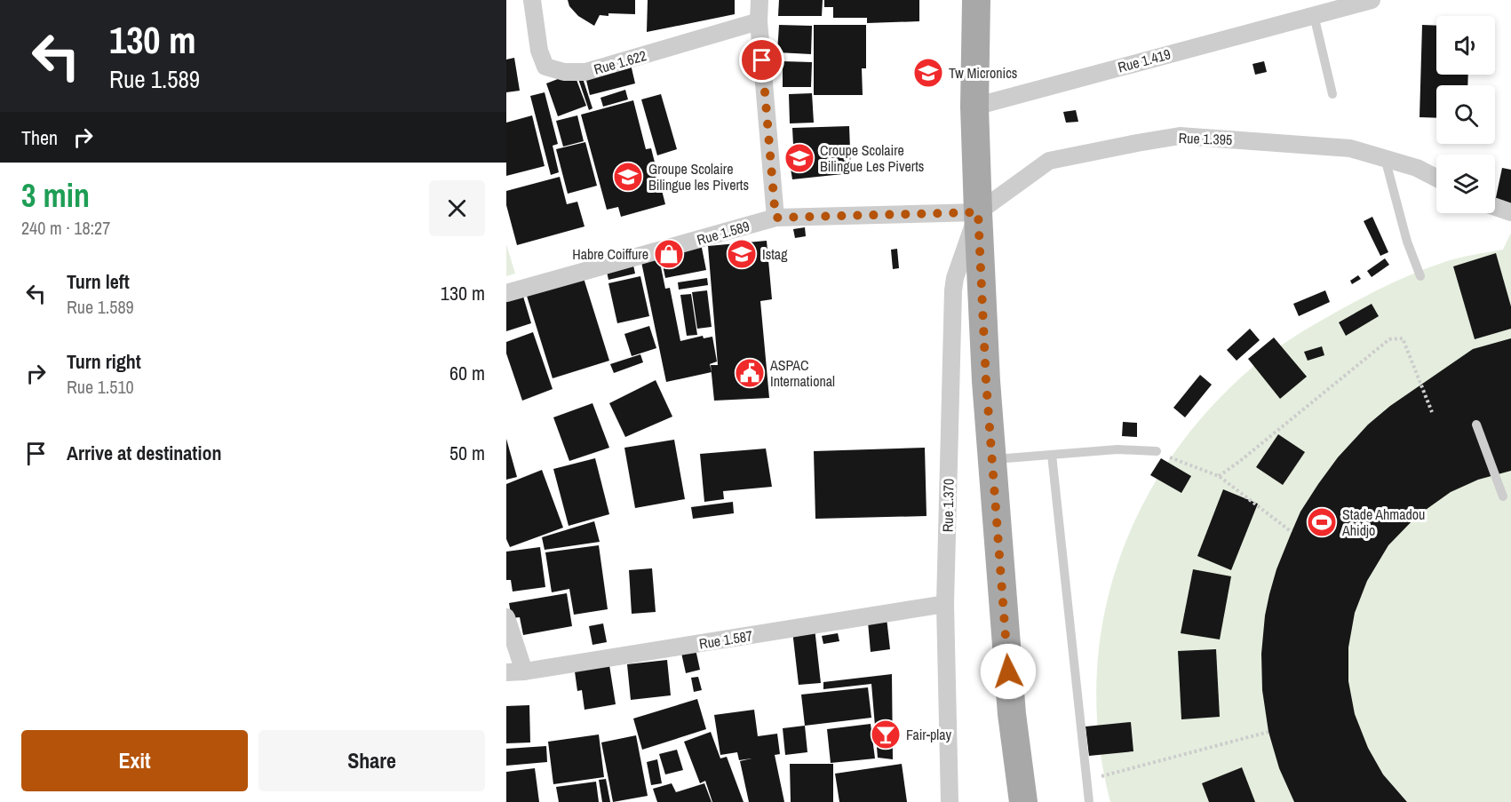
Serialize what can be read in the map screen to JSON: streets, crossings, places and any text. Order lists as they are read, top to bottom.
{
  "streets": {
    "street": [
      "Rue 1.419",
      "Rue 1.622",
      "Rue 1.395",
      "Rue 1.589",
      "Rue 1.370",
      "Rue 1.587"
    ]
  },
  "crossings": [
    ["Rue 1.395", "Rue 1.589"],
    ["Rue 1.395", "Rue 1.370"],
    ["Rue 1.589", "Rue 1.370"],
    ["Rue 1.370", "Rue 1.587"]
  ],
  "places": {
    "school or university": [
      "Tw Micronics",
      "Croupe Scolaire Bilingue Les Piverts",
      "Groupe Scolaire Bilingue les Piverts",
      "Istag"
    ],
    "shop": ["Habre Coiffure"],
    "public building": ["ASPAC International"],
    "sports": ["Stade Ahmadou Ahidjo"],
    "bar": ["Fair-play"]
  },
  "page": {
    "turn": ["130 m", "Rue 1.589"],
    "then": "Then",
    "heading": ["3 min", "240 m · 18:27"],
    "list": [
      {
        "name": "Turn left",
        "note": "Rue 1.589",
        "value": "130 m"
      },
      {
        "name": "Turn right",
        "note": "Rue 1.510",
        "value": "60 m"
      },
      {
        "name": "Arrive at destination",
        "value": "50 m"
      }
    ],
    "buttons": ["Exit", "Share"]
  }
}
